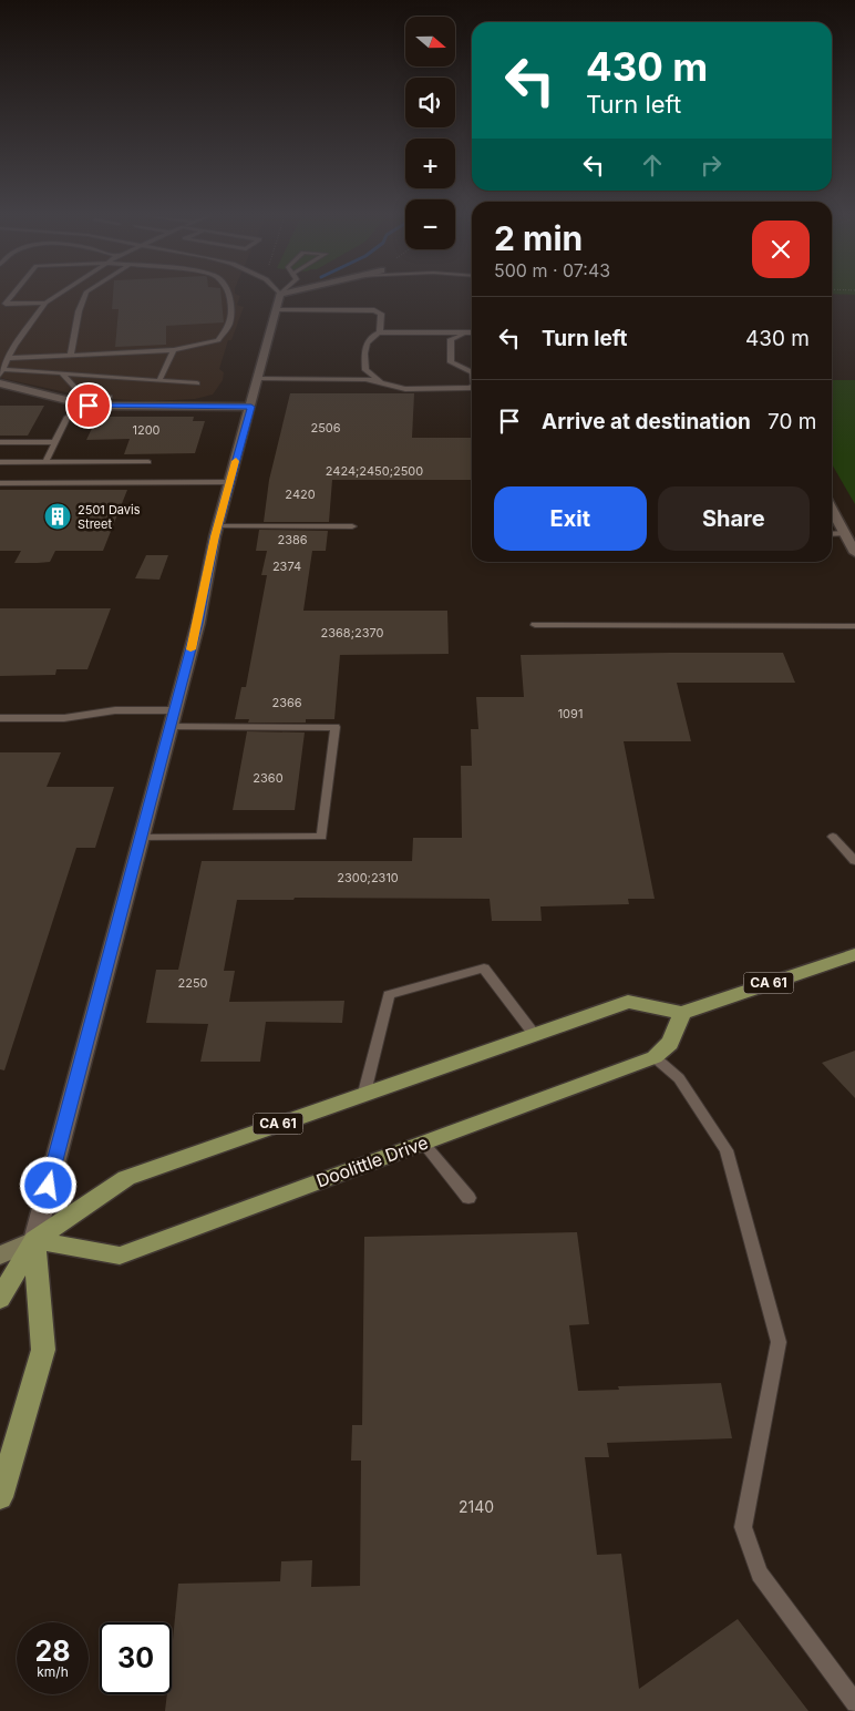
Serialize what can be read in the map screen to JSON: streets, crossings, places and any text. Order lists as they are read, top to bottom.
{
  "streets": {
    "main road": ["CA 61", "Doolittle Drive"]
  },
  "crossings": [
    ["CA 61", "Doolittle Drive"]
  ],
  "places": {
    "building": ["2501 Davis Street"]
  },
  "house_numbers": [
    "2506",
    "1200",
    "2424;2450;2500",
    "2420",
    "2386",
    "2374",
    "2368;2370",
    "2366",
    "1091",
    "2360",
    "2300;2310",
    "2250",
    "2140"
  ],
  "north": "right",
  "page": {
    "map_buttons": ["+", "−"],
    "turn": ["430 m", "Turn left"],
    "heading": ["2 min", "500 m · 07:43"],
    "list": [
      {
        "name": "Turn left",
        "value": "430 m"
      },
      {
        "name": "Arrive at destination",
        "value": "70 m"
      }
    ],
    "buttons": ["Exit", "Share"],
    "speed": "28 km/h",
    "limit": "30"
  }
}
